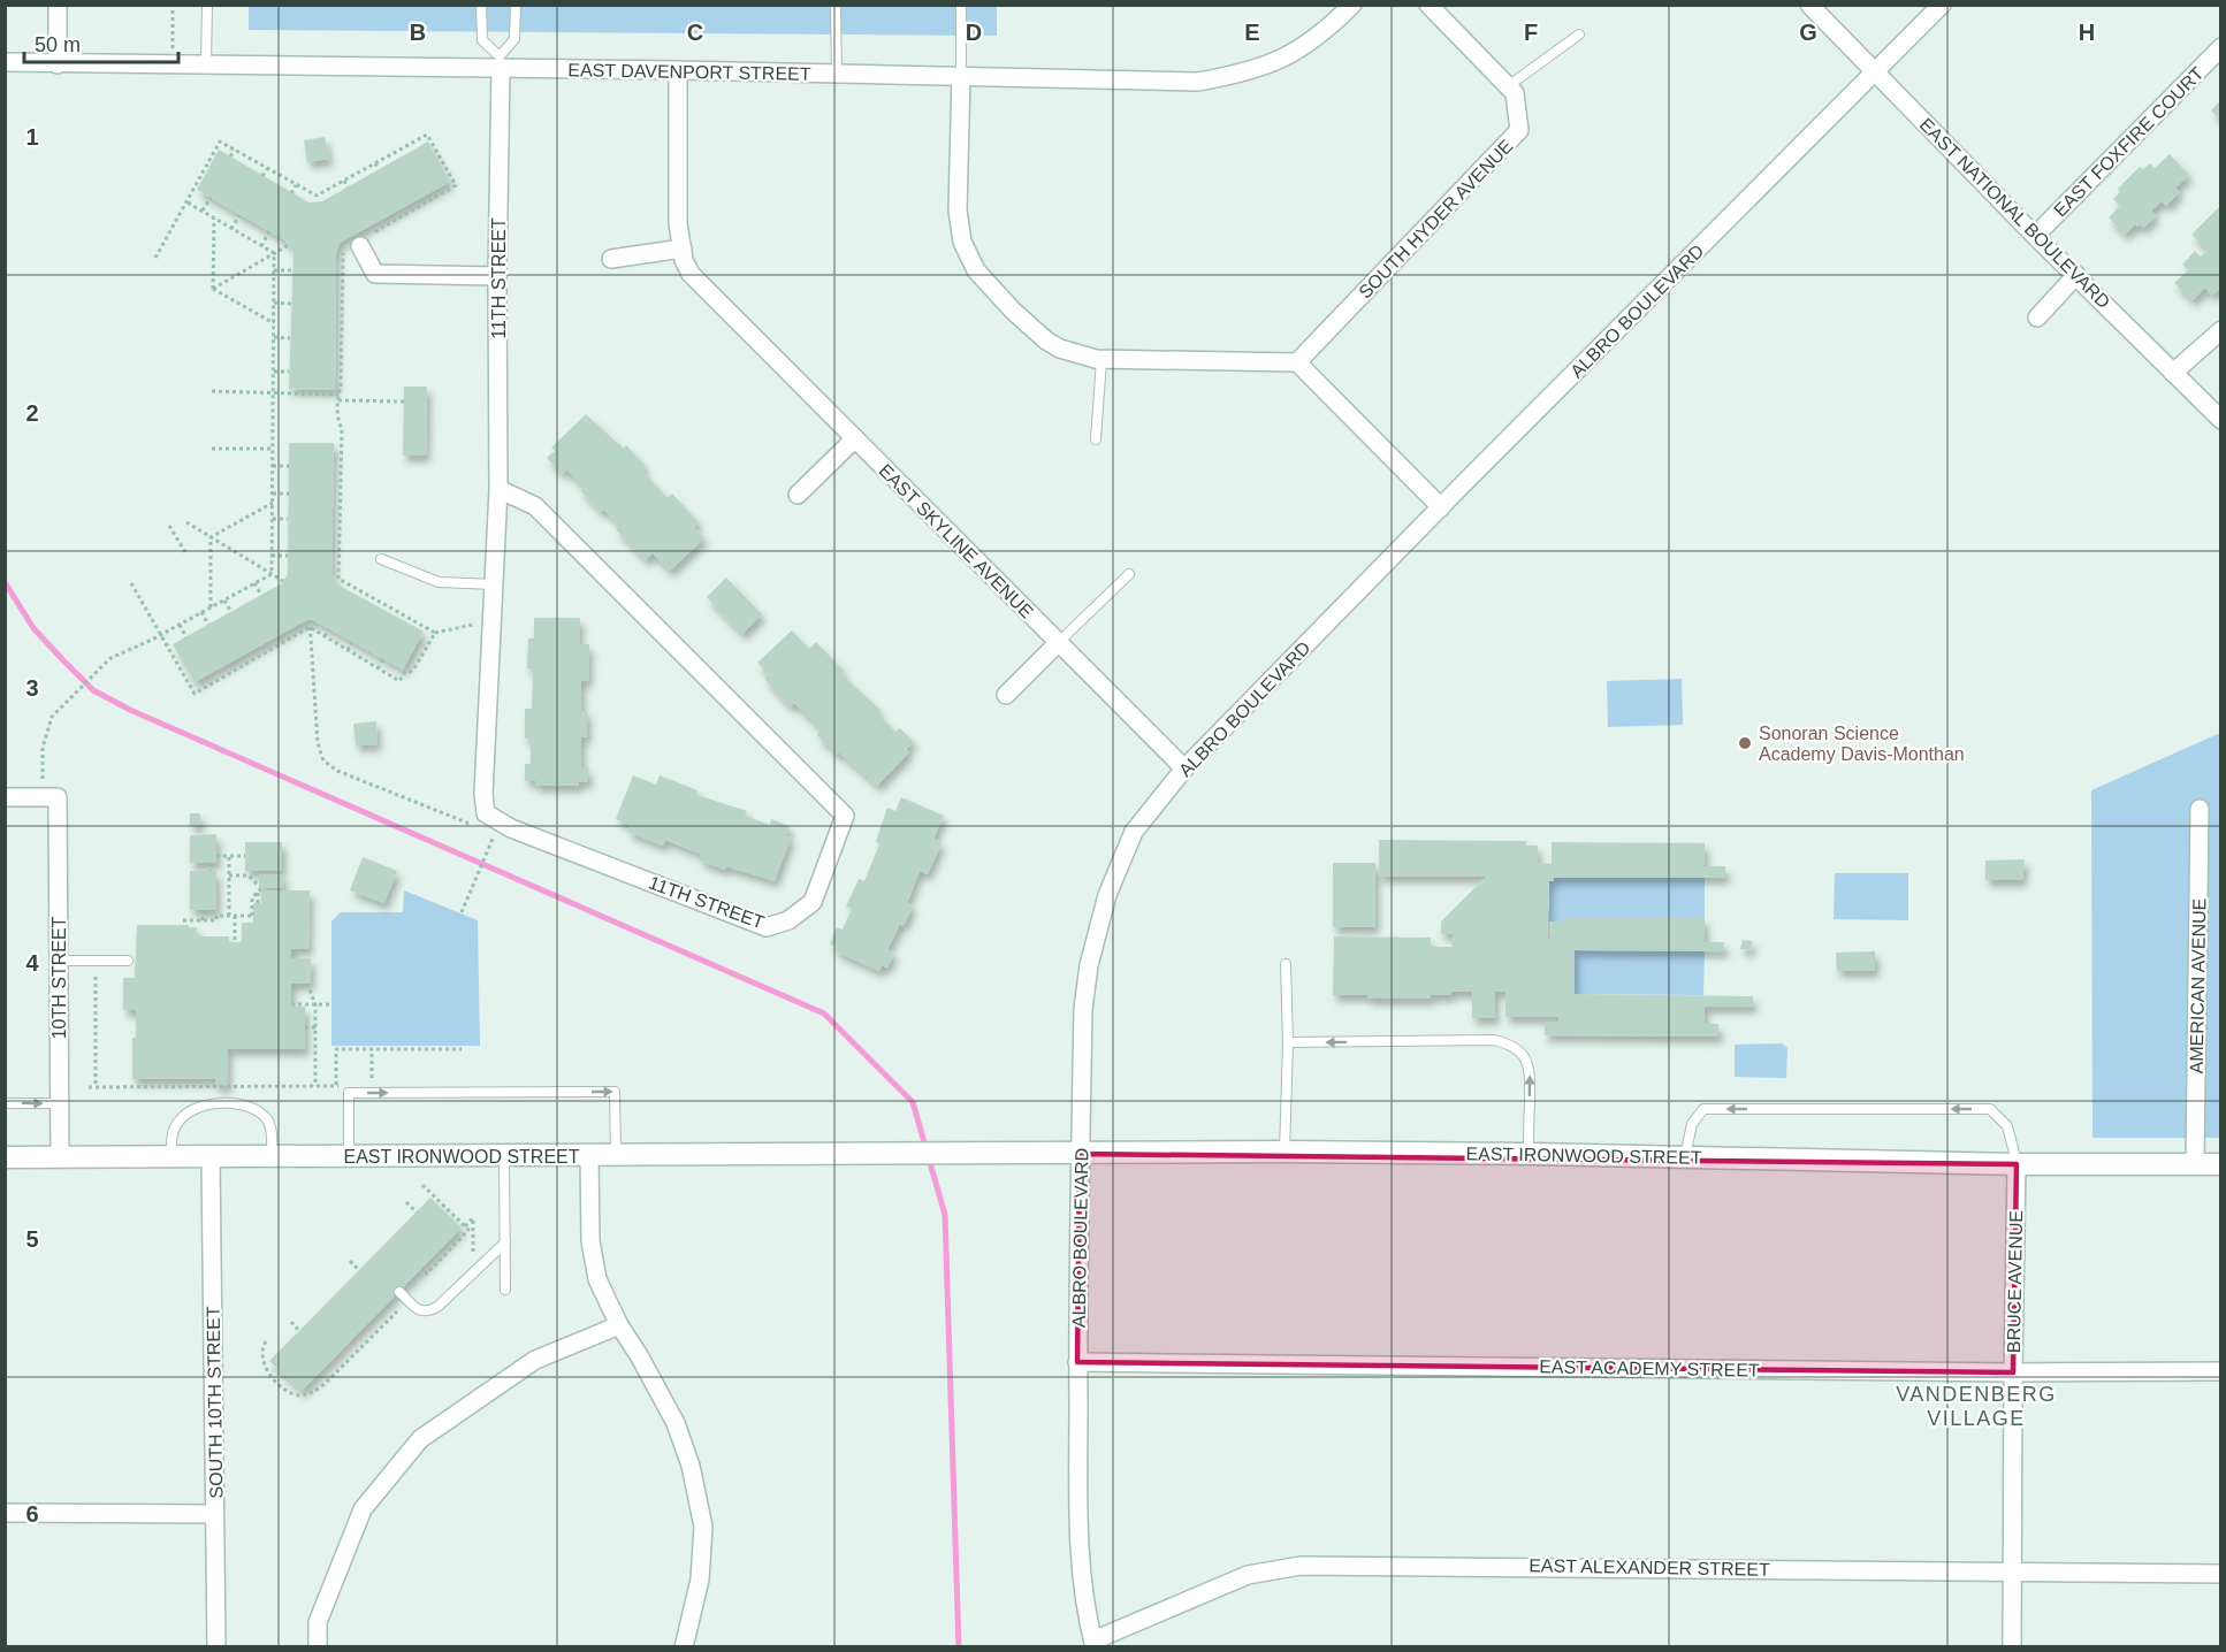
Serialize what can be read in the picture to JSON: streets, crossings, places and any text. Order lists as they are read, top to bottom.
{
  "streets": {
    "street": [
      "EAST DAVENPORT STREET",
      "EAST FOXFIRE COURT",
      "EAST NATIONAL BOULEVARD",
      "SOUTH HYDER AVENUE",
      "11TH STREET",
      "ALBRO BOULEVARD",
      "EAST SKYLINE AVENUE",
      "10TH STREET",
      "AMERICAN AVENUE",
      "EAST IRONWOOD STREET",
      "BRUCE AVENUE",
      "EAST ACADEMY STREET",
      "SOUTH 10TH STREET",
      "EAST ALEXANDER STREET"
    ]
  },
  "crossings": [
    ["EAST DAVENPORT STREET", "11TH STREET"],
    ["EAST DAVENPORT STREET", "EAST SKYLINE AVENUE"],
    ["EAST FOXFIRE COURT", "EAST NATIONAL BOULEVARD"],
    ["EAST NATIONAL BOULEVARD", "ALBRO BOULEVARD"],
    ["ALBRO BOULEVARD", "EAST SKYLINE AVENUE"],
    ["ALBRO BOULEVARD", "EAST IRONWOOD STREET"],
    ["ALBRO BOULEVARD", "EAST ACADEMY STREET"],
    ["ALBRO BOULEVARD", "EAST ALEXANDER STREET"],
    ["10TH STREET", "EAST IRONWOOD STREET"],
    ["AMERICAN AVENUE", "EAST IRONWOOD STREET"],
    ["EAST IRONWOOD STREET", "BRUCE AVENUE"],
    ["EAST IRONWOOD STREET", "SOUTH 10TH STREET"],
    ["BRUCE AVENUE", "EAST ACADEMY STREET"],
    ["BRUCE AVENUE", "EAST ALEXANDER STREET"]
  ],
  "districts": ["VANDENBERG VILLAGE"],
  "places": ["Sonoran Science Academy Davis-Monthan"],
  "scale_bar": "50 m",
  "grid": {
    "columns": [
      "B",
      "C",
      "D",
      "E",
      "F",
      "G",
      "H"
    ],
    "rows": [
      "1",
      "2",
      "3",
      "4",
      "5",
      "6"
    ]
  }
}
